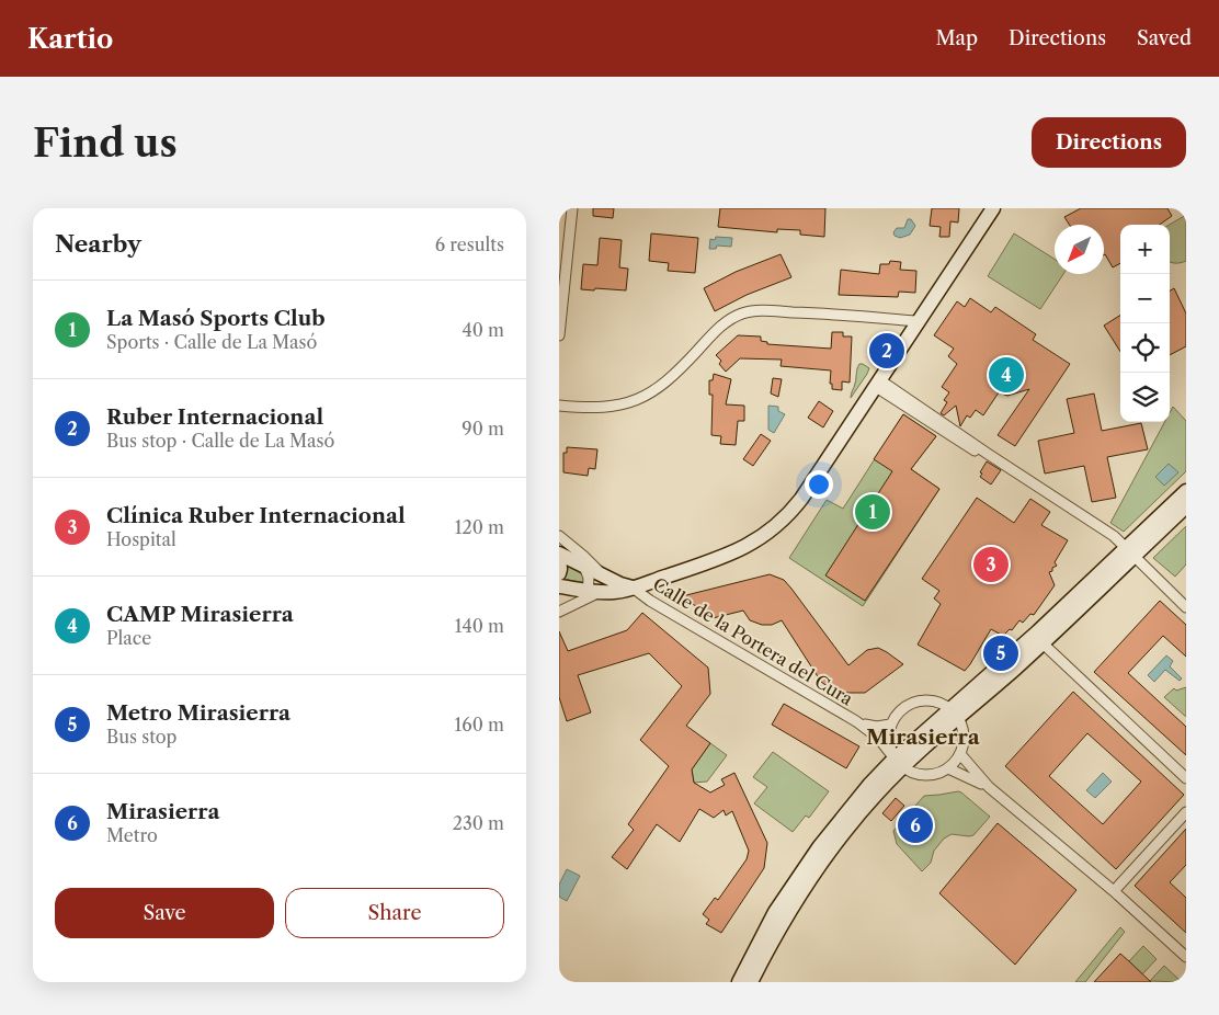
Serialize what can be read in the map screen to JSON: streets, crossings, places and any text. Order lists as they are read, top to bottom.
{
  "streets": {
    "street": ["Calle de la Portera del Cura"]
  },
  "districts": ["Mirasierra"],
  "north": "bottom left",
  "page": {
    "header": "Kartio",
    "nav": ["Map", "Directions", "Saved"],
    "buttons": [
      "Directions",
      ["Save", "Share"]
    ],
    "title": "Find us",
    "heading": ["Nearby", "6 results"],
    "map_buttons": ["+", "−"],
    "list": [
      {
        "mark": "1",
        "name": "La Masó Sports Club",
        "note": "Sports · Calle de La Masó",
        "value": "40 m"
      },
      {
        "mark": "2",
        "name": "Ruber Internacional",
        "note": "Bus stop · Calle de La Masó",
        "value": "90 m"
      },
      {
        "mark": "3",
        "name": "Clínica Ruber Internacional",
        "note": "Hospital",
        "value": "120 m"
      },
      {
        "mark": "4",
        "name": "CAMP Mirasierra",
        "note": "Place",
        "value": "140 m"
      },
      {
        "mark": "5",
        "name": "Metro Mirasierra",
        "note": "Bus stop",
        "value": "160 m"
      },
      {
        "mark": "6",
        "name": "Mirasierra",
        "note": "Metro",
        "value": "230 m"
      }
    ],
    "pins": [
      "2",
      "4",
      "1",
      "3",
      "5",
      "6"
    ]
  }
}
